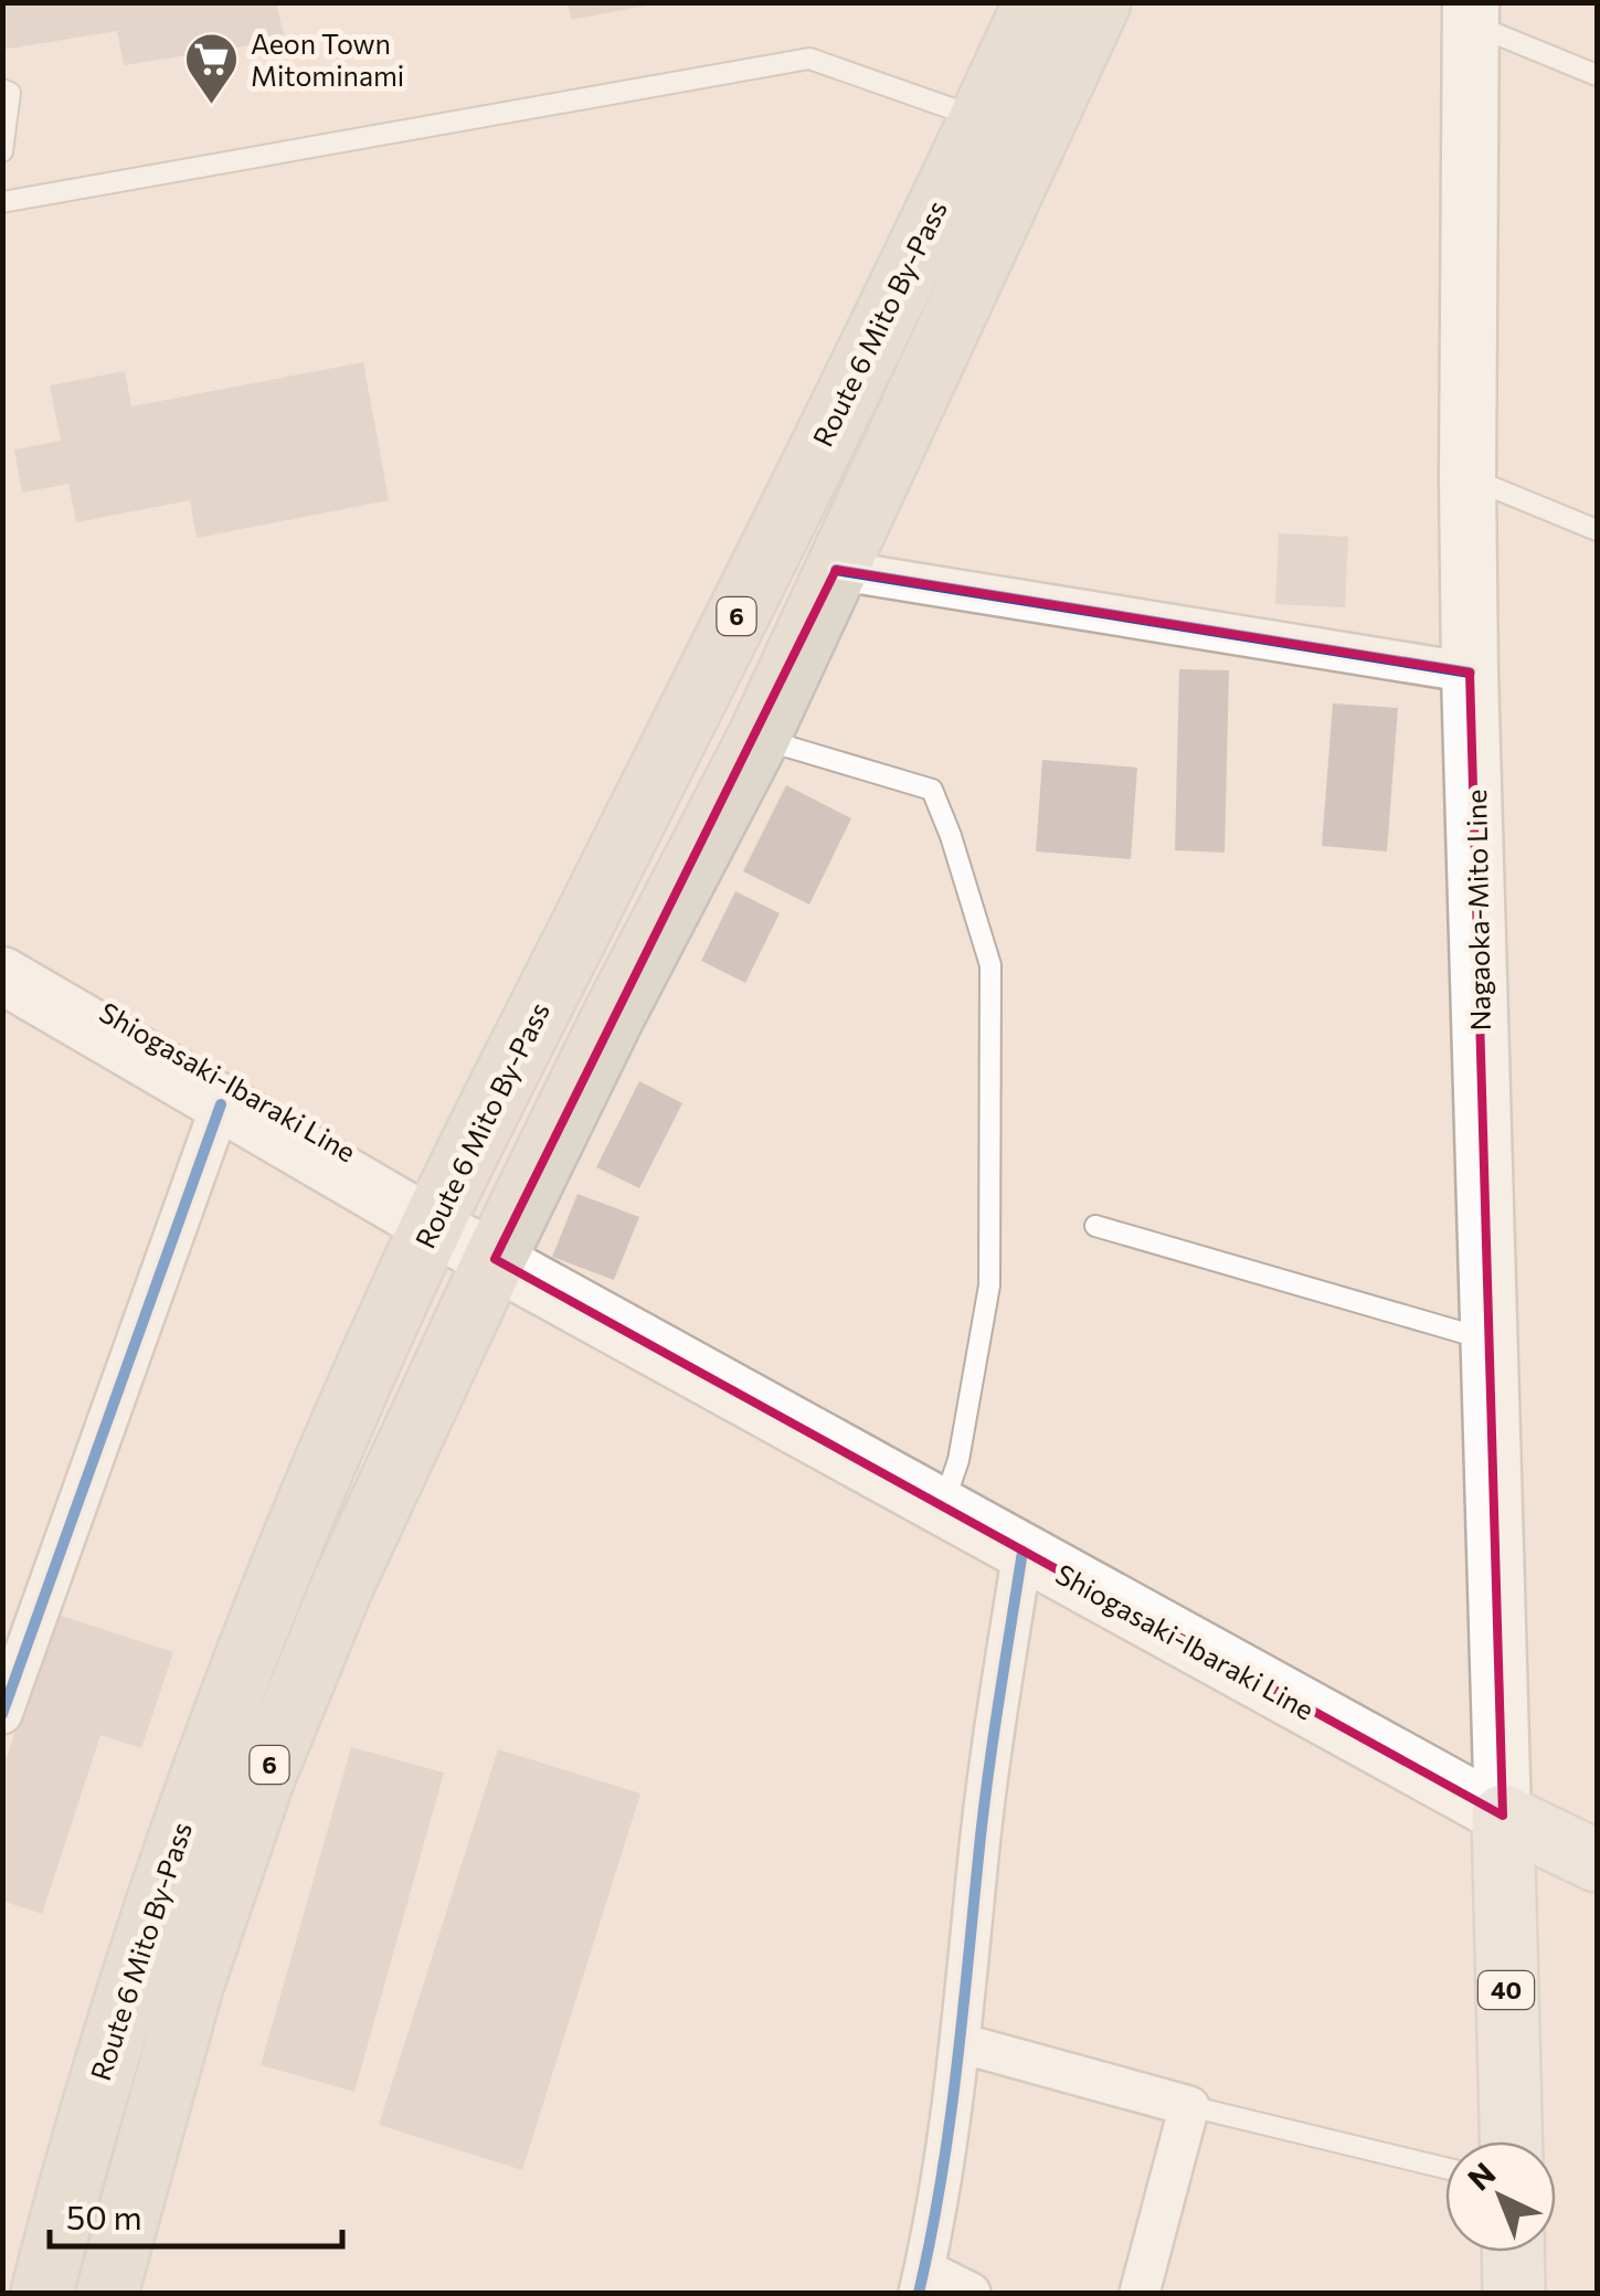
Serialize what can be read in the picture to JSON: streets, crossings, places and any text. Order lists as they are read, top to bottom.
{
  "streets": {
    "highway": ["Route 6 Mito By-Pass", "6"],
    "main road": ["Nagaoka-Mito Line", "Shiogasaki-Ibaraki Line", "40"]
  },
  "crossings": [
    ["Route 6 Mito By-Pass", "Shiogasaki-Ibaraki Line"],
    ["6", "Shiogasaki-Ibaraki Line"],
    ["Nagaoka-Mito Line", "Shiogasaki-Ibaraki Line"],
    ["Nagaoka-Mito Line", "40"],
    ["Shiogasaki-Ibaraki Line", "40"]
  ],
  "places": {
    "supermarket": ["Aeon Town Mitominami"]
  },
  "scale_bar": "50 m",
  "north": "top left"
}
